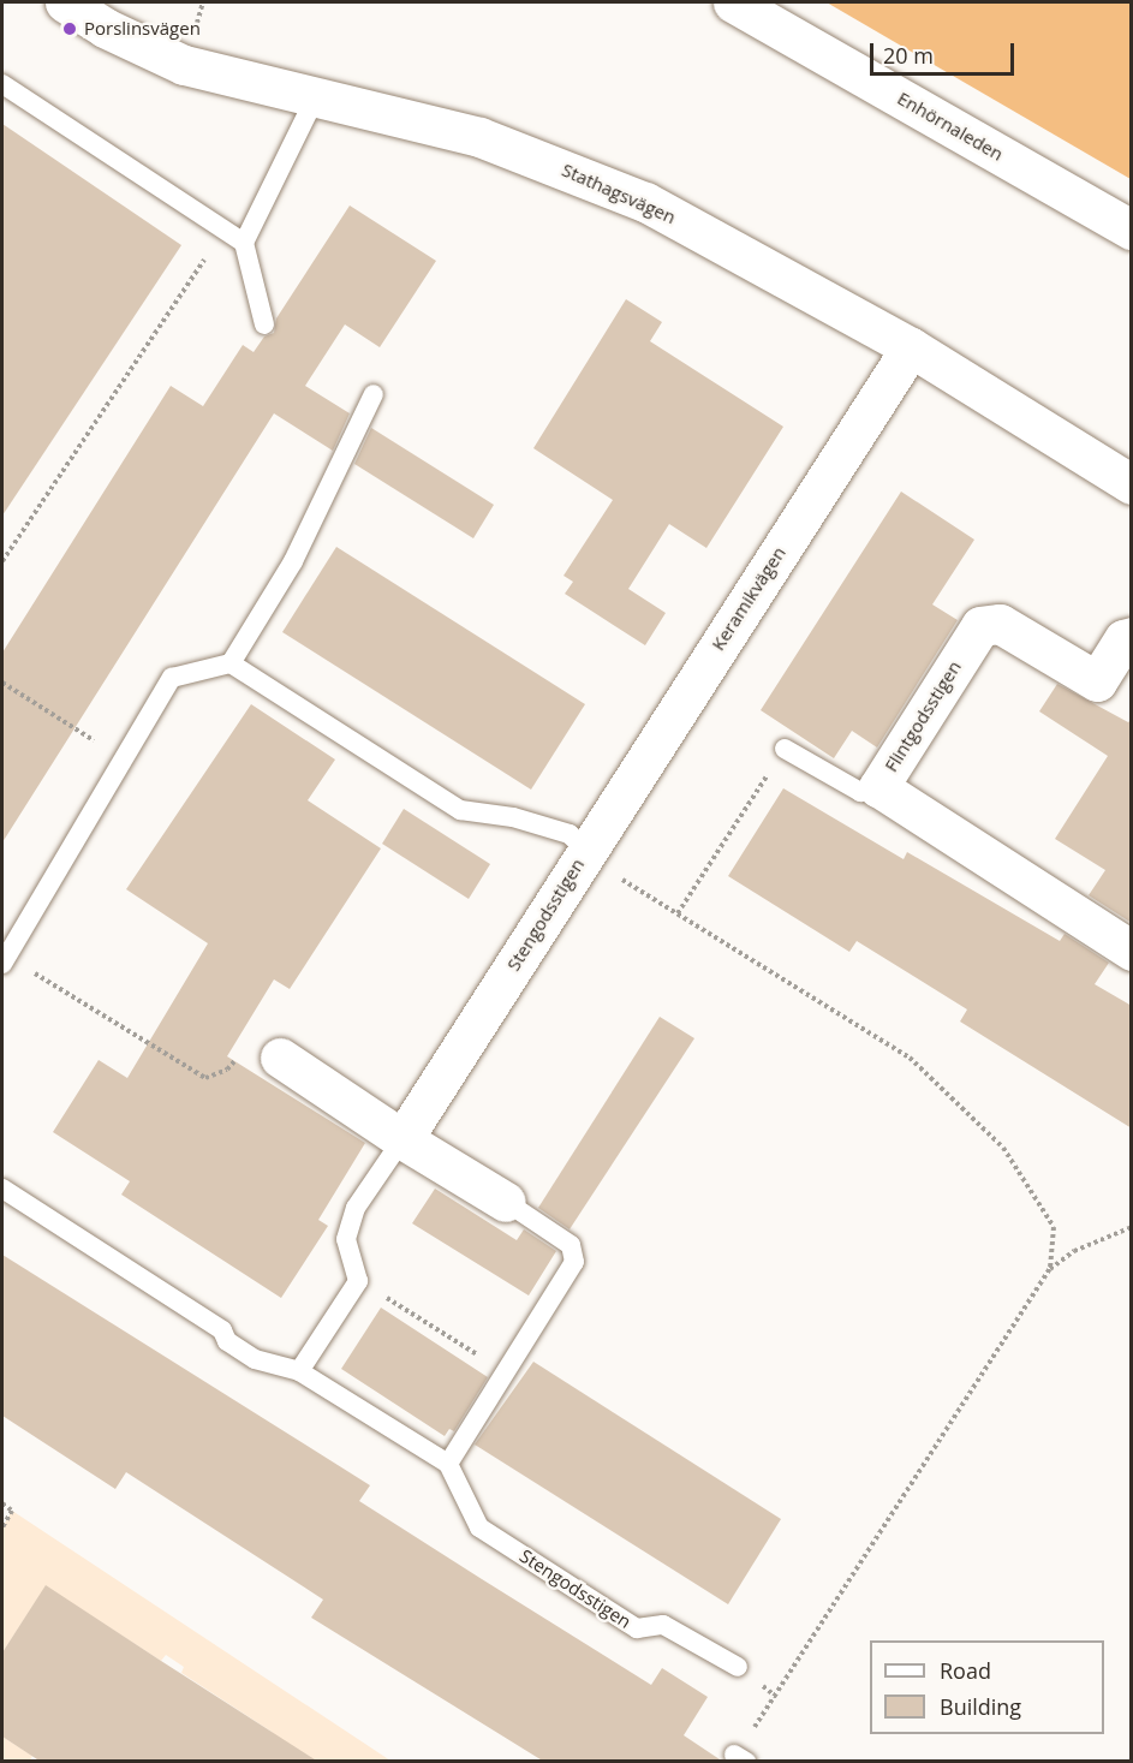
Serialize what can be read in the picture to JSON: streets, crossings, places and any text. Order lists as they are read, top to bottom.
{
  "streets": {
    "street": [
      "Enhörnaleden",
      "Stathagsvägen",
      "Keramikvägen",
      "Flintgodsstigen",
      "Stengodsstigen"
    ]
  },
  "crossings": [
    ["Stathagsvägen", "Keramikvägen"],
    ["Keramikvägen", "Stengodsstigen"]
  ],
  "places": ["Porslinsvägen"],
  "legend": ["Road", "Building"],
  "scale_bar": "20 m"
}
